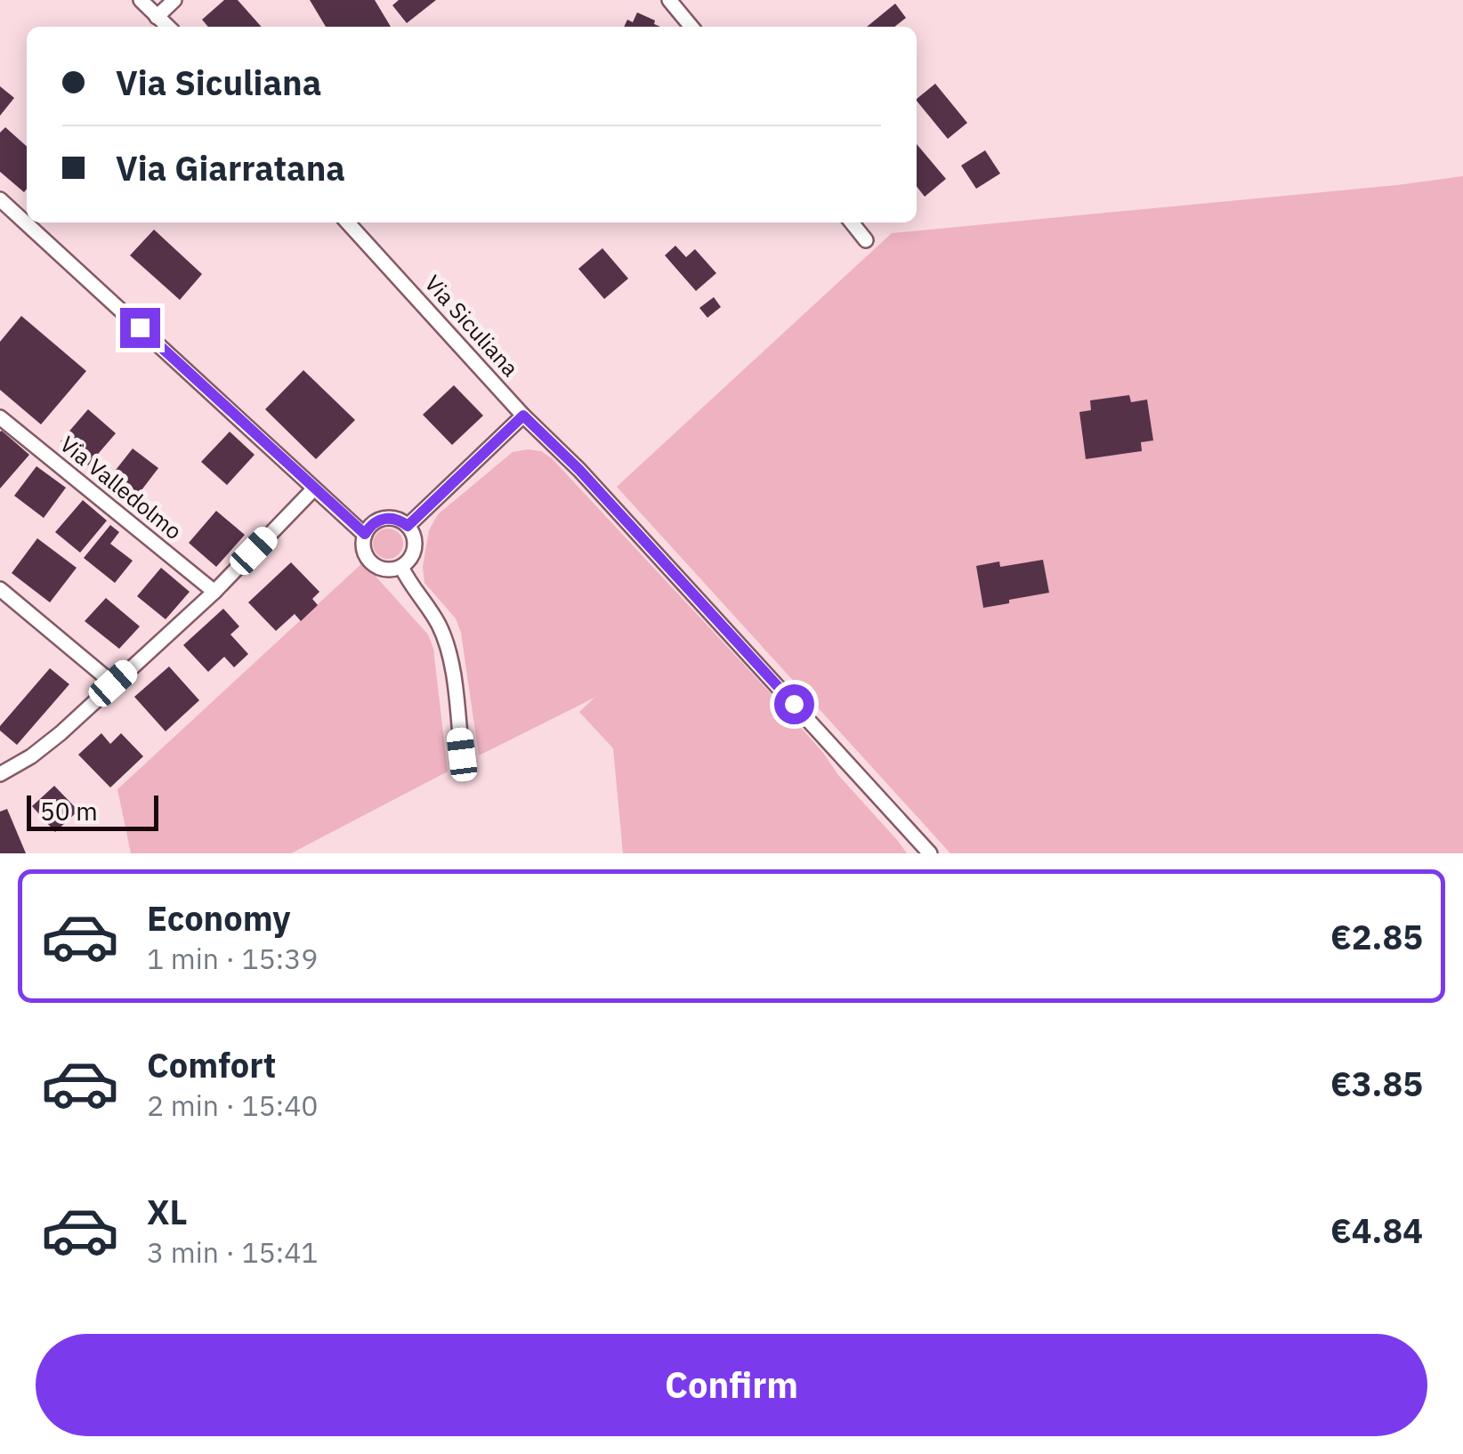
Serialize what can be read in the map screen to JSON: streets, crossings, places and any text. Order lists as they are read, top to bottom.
{
  "streets": {
    "street": ["Via Siculiana", "Via Valledolmo"]
  },
  "scale_bar": "50 m",
  "page": {
    "banner": ["Via Siculiana", "Via Giarratana"],
    "scale": "50 m",
    "list": [
      {
        "name": "Economy",
        "note": "1 min · 15:39",
        "value": "€2.85"
      },
      {
        "name": "Comfort",
        "note": "2 min · 15:40",
        "value": "€3.85"
      },
      {
        "name": "XL",
        "note": "3 min · 15:41",
        "value": "€4.84"
      }
    ],
    "buttons": "Confirm"
  }
}
